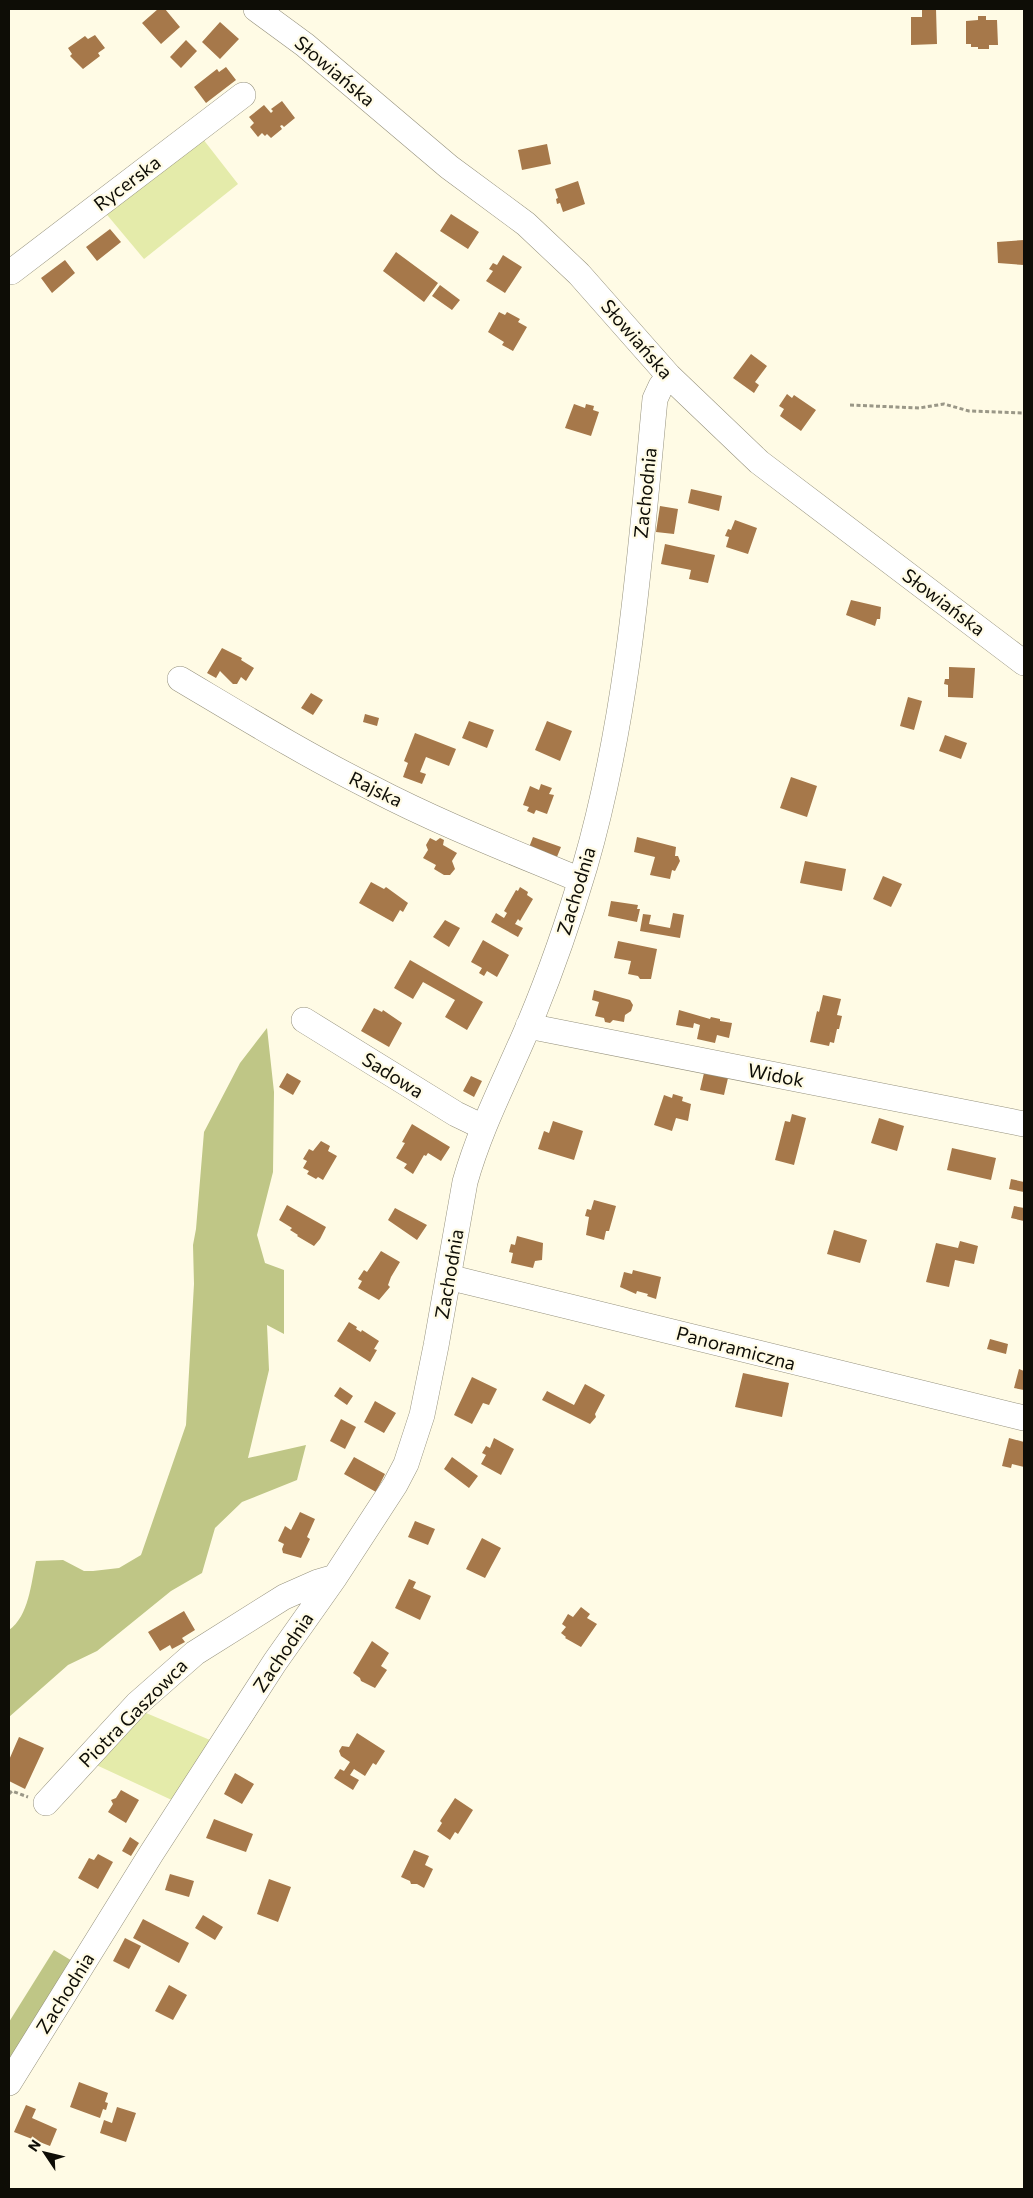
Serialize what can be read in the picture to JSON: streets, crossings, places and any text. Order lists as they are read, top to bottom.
{
  "streets": {
    "street": [
      "Słowiańska",
      "Rycerska",
      "Zachodnia",
      "Rajska",
      "Sadowa",
      "Widok",
      "Panoramiczna",
      "Piotra Gaszowca"
    ]
  },
  "crossings": [
    ["Słowiańska", "Zachodnia"],
    ["Zachodnia", "Rajska"],
    ["Zachodnia", "Sadowa"],
    ["Zachodnia", "Widok"],
    ["Zachodnia", "Panoramiczna"],
    ["Zachodnia", "Piotra Gaszowca"]
  ],
  "north": "top left"
}
